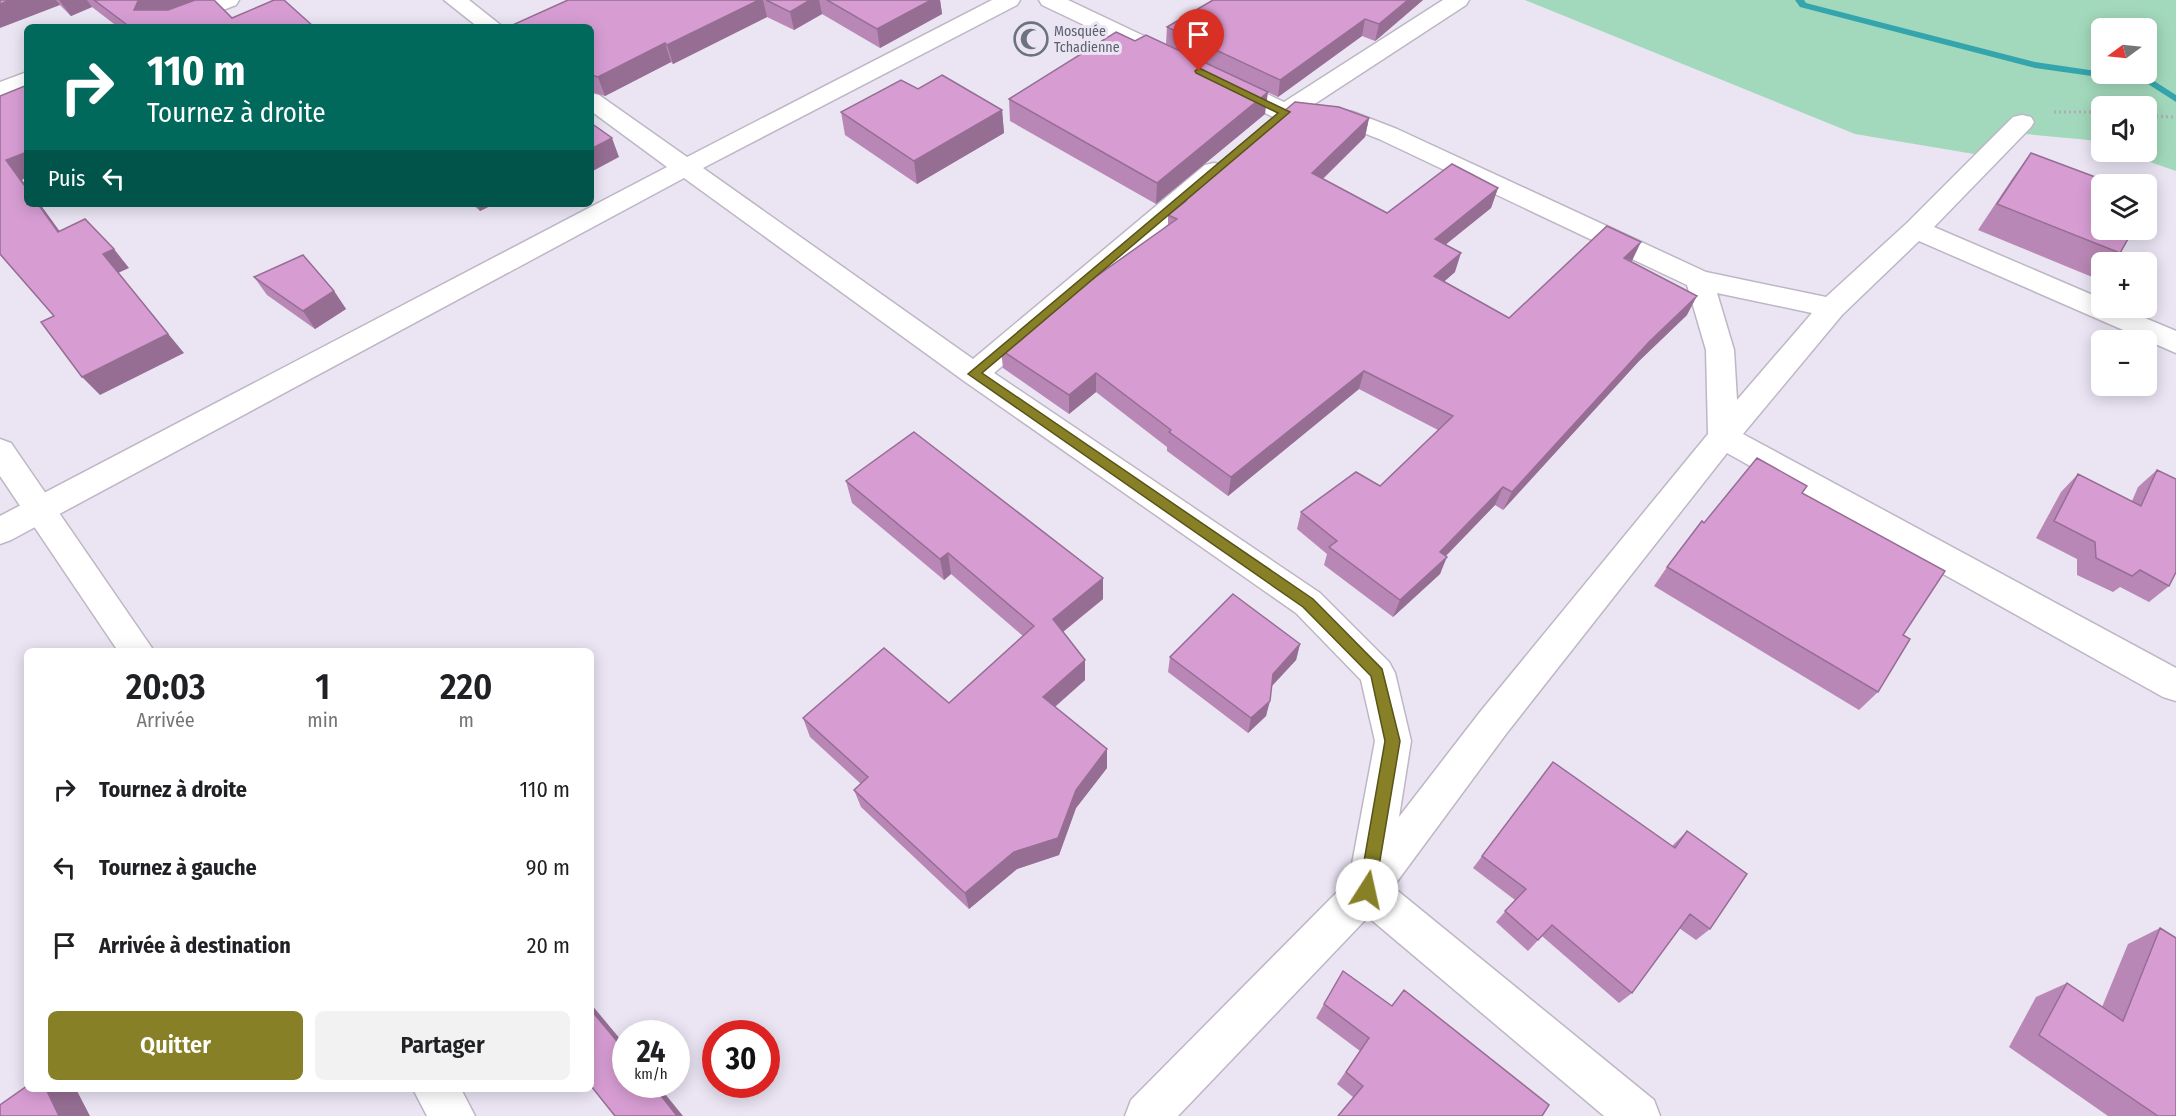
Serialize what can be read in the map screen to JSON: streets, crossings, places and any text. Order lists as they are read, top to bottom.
{
  "places": {
    "mosque": ["Mosquée Tchadienne"]
  },
  "north": "left",
  "page": {
    "map_buttons": ["+", "−"],
    "turn": ["110 m", "Tournez à droite"],
    "then": "Puis",
    "eta": [
      "20:03",
      "Arrivée",
      "1",
      "min",
      "220",
      "m"
    ],
    "list": [
      {
        "name": "Tournez à droite",
        "value": "110 m"
      },
      {
        "name": "Tournez à gauche",
        "value": "90 m"
      },
      {
        "name": "Arrivée à destination",
        "value": "20 m"
      }
    ],
    "buttons": ["Quitter", "Partager"],
    "speed": "24 km/h",
    "limit": "30"
  }
}
